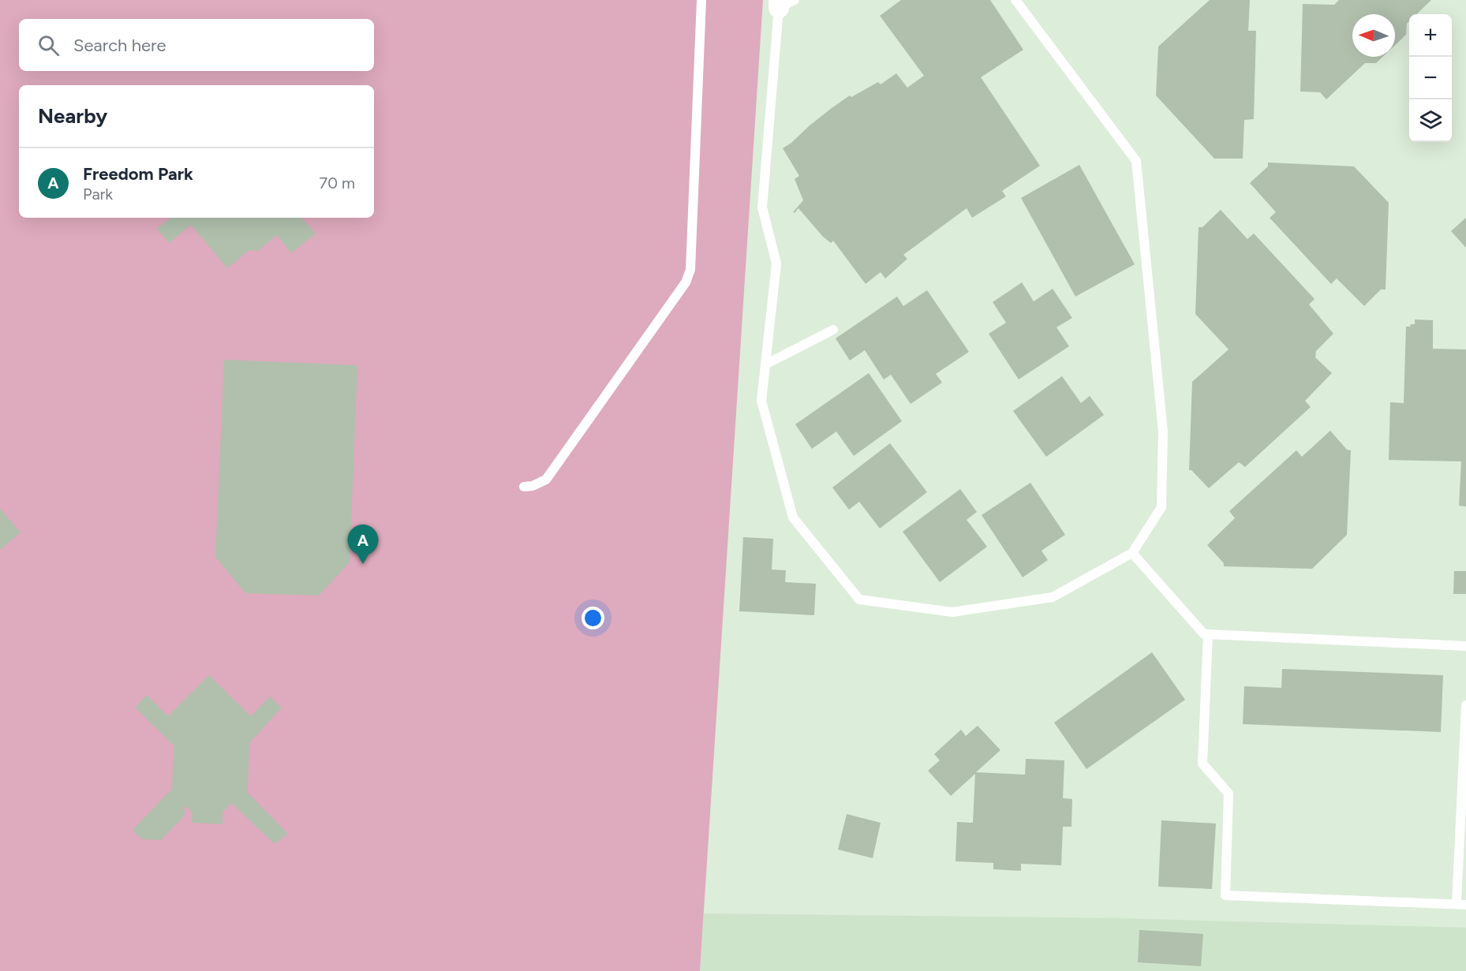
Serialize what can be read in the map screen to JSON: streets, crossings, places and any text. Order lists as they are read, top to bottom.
{
  "north": "left",
  "page": {
    "map_buttons": ["+", "−"],
    "search": "Search here",
    "heading": "Nearby",
    "list": [
      {
        "mark": "A",
        "name": "Freedom Park",
        "note": "Park",
        "value": "70 m"
      }
    ],
    "pins": "A"
  }
}
